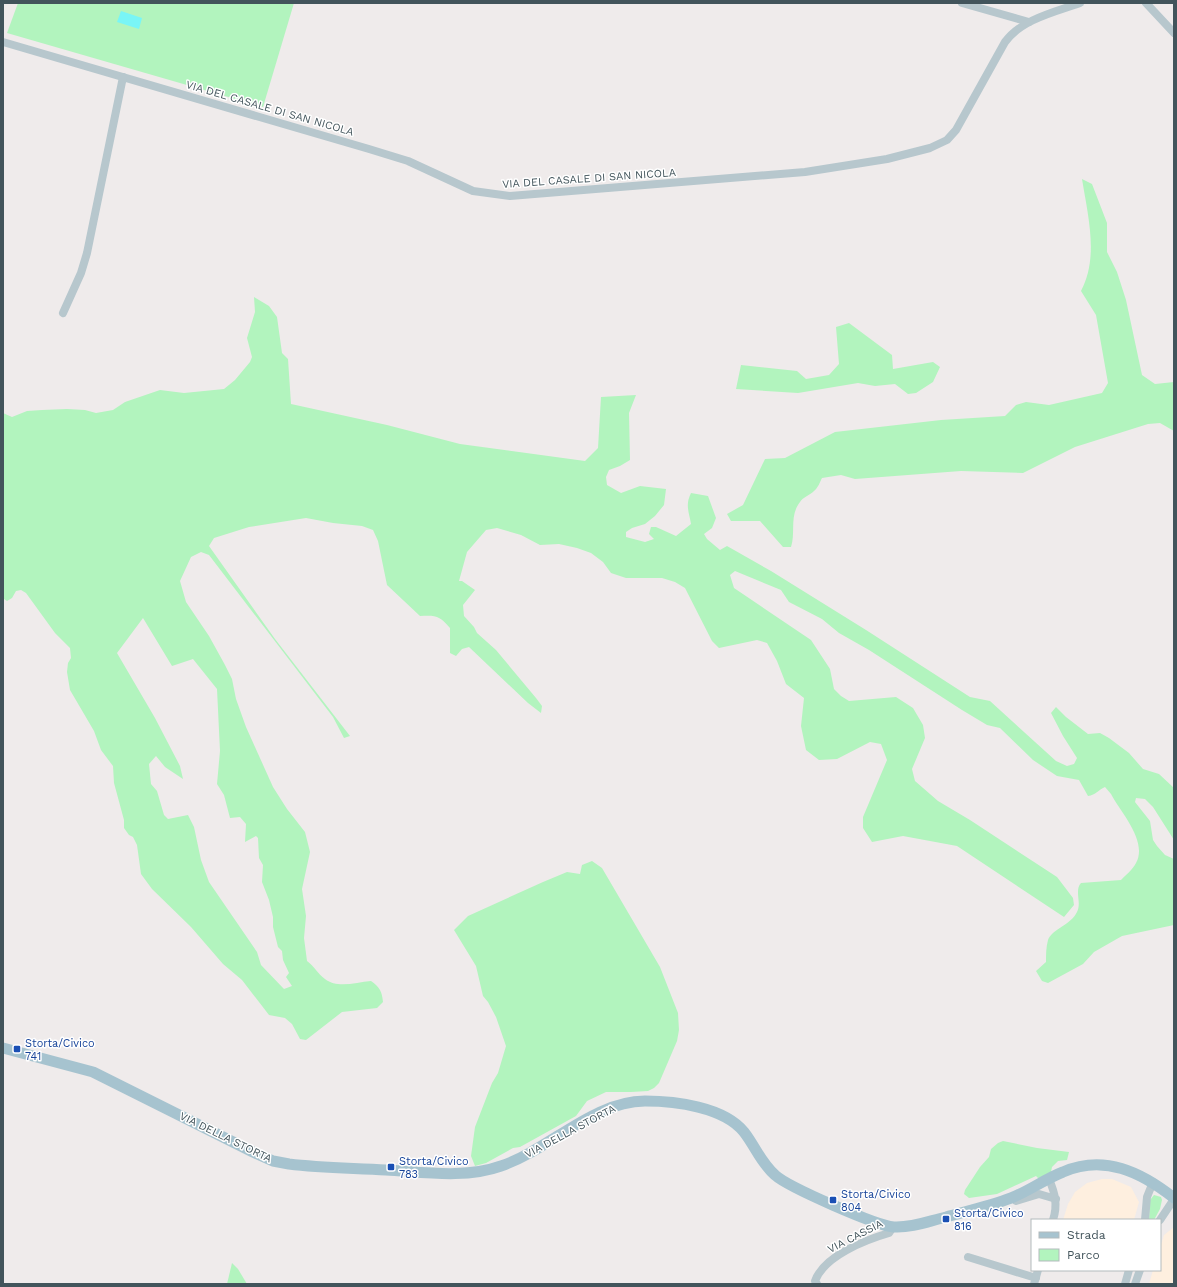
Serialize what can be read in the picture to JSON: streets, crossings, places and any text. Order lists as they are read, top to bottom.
{
  "streets": {
    "main road": ["VIA DELLA STORTA"],
    "street": ["VIA DEL CASALE DI SAN NICOLA", "VIA CASSIA"]
  },
  "crossings": [
    ["VIA DELLA STORTA", "VIA CASSIA"]
  ],
  "places": {
    "transit": [
      "Storta/Civico 741",
      "Storta/Civico 783",
      "Storta/Civico 804",
      "Storta/Civico 816"
    ]
  },
  "legend": ["Strada", "Parco"]
}
